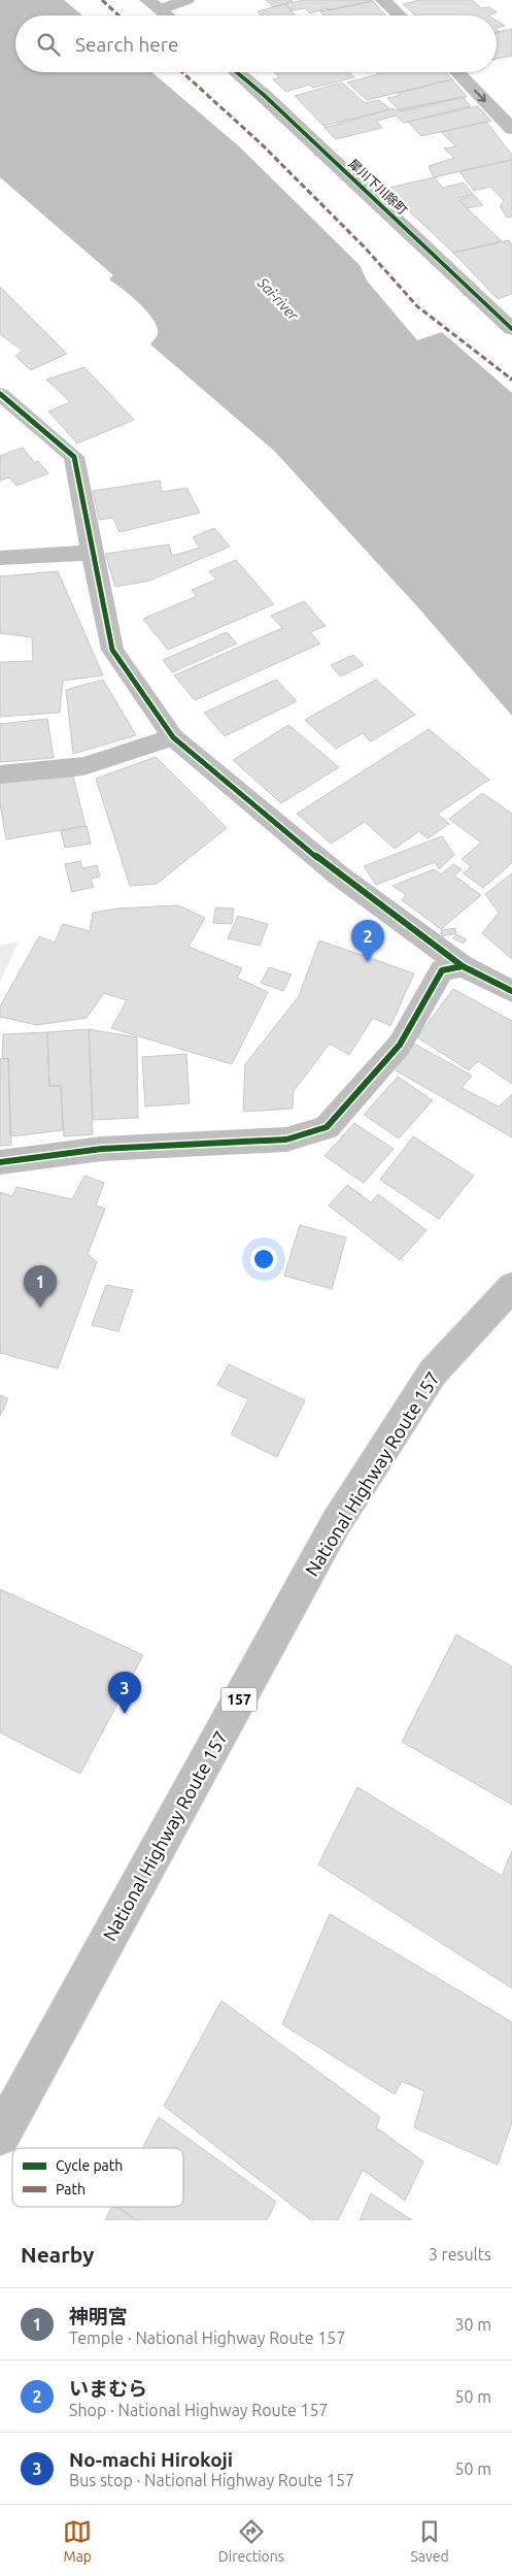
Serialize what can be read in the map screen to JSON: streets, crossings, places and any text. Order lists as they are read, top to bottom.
{
  "streets": {
    "main road": ["犀川下川除町", "National Highway Route 157", "157"]
  },
  "water": ["Sai-river"],
  "legend": ["Cycle path", "Path"],
  "page": {
    "search": "Search here",
    "pins": ["2", "1", "3"],
    "heading": ["Nearby", "3 results"],
    "list": [
      {
        "mark": "1",
        "name": "神明宮",
        "note": "Temple · National Highway Route 157",
        "value": "30 m"
      },
      {
        "mark": "2",
        "name": "いまむら",
        "note": "Shop · National Highway Route 157",
        "value": "50 m"
      },
      {
        "mark": "3",
        "name": "No-machi Hirokoji",
        "note": "Bus stop · National Highway Route 157",
        "value": "50 m"
      }
    ],
    "nav": ["Map", "Directions", "Saved"]
  }
}
